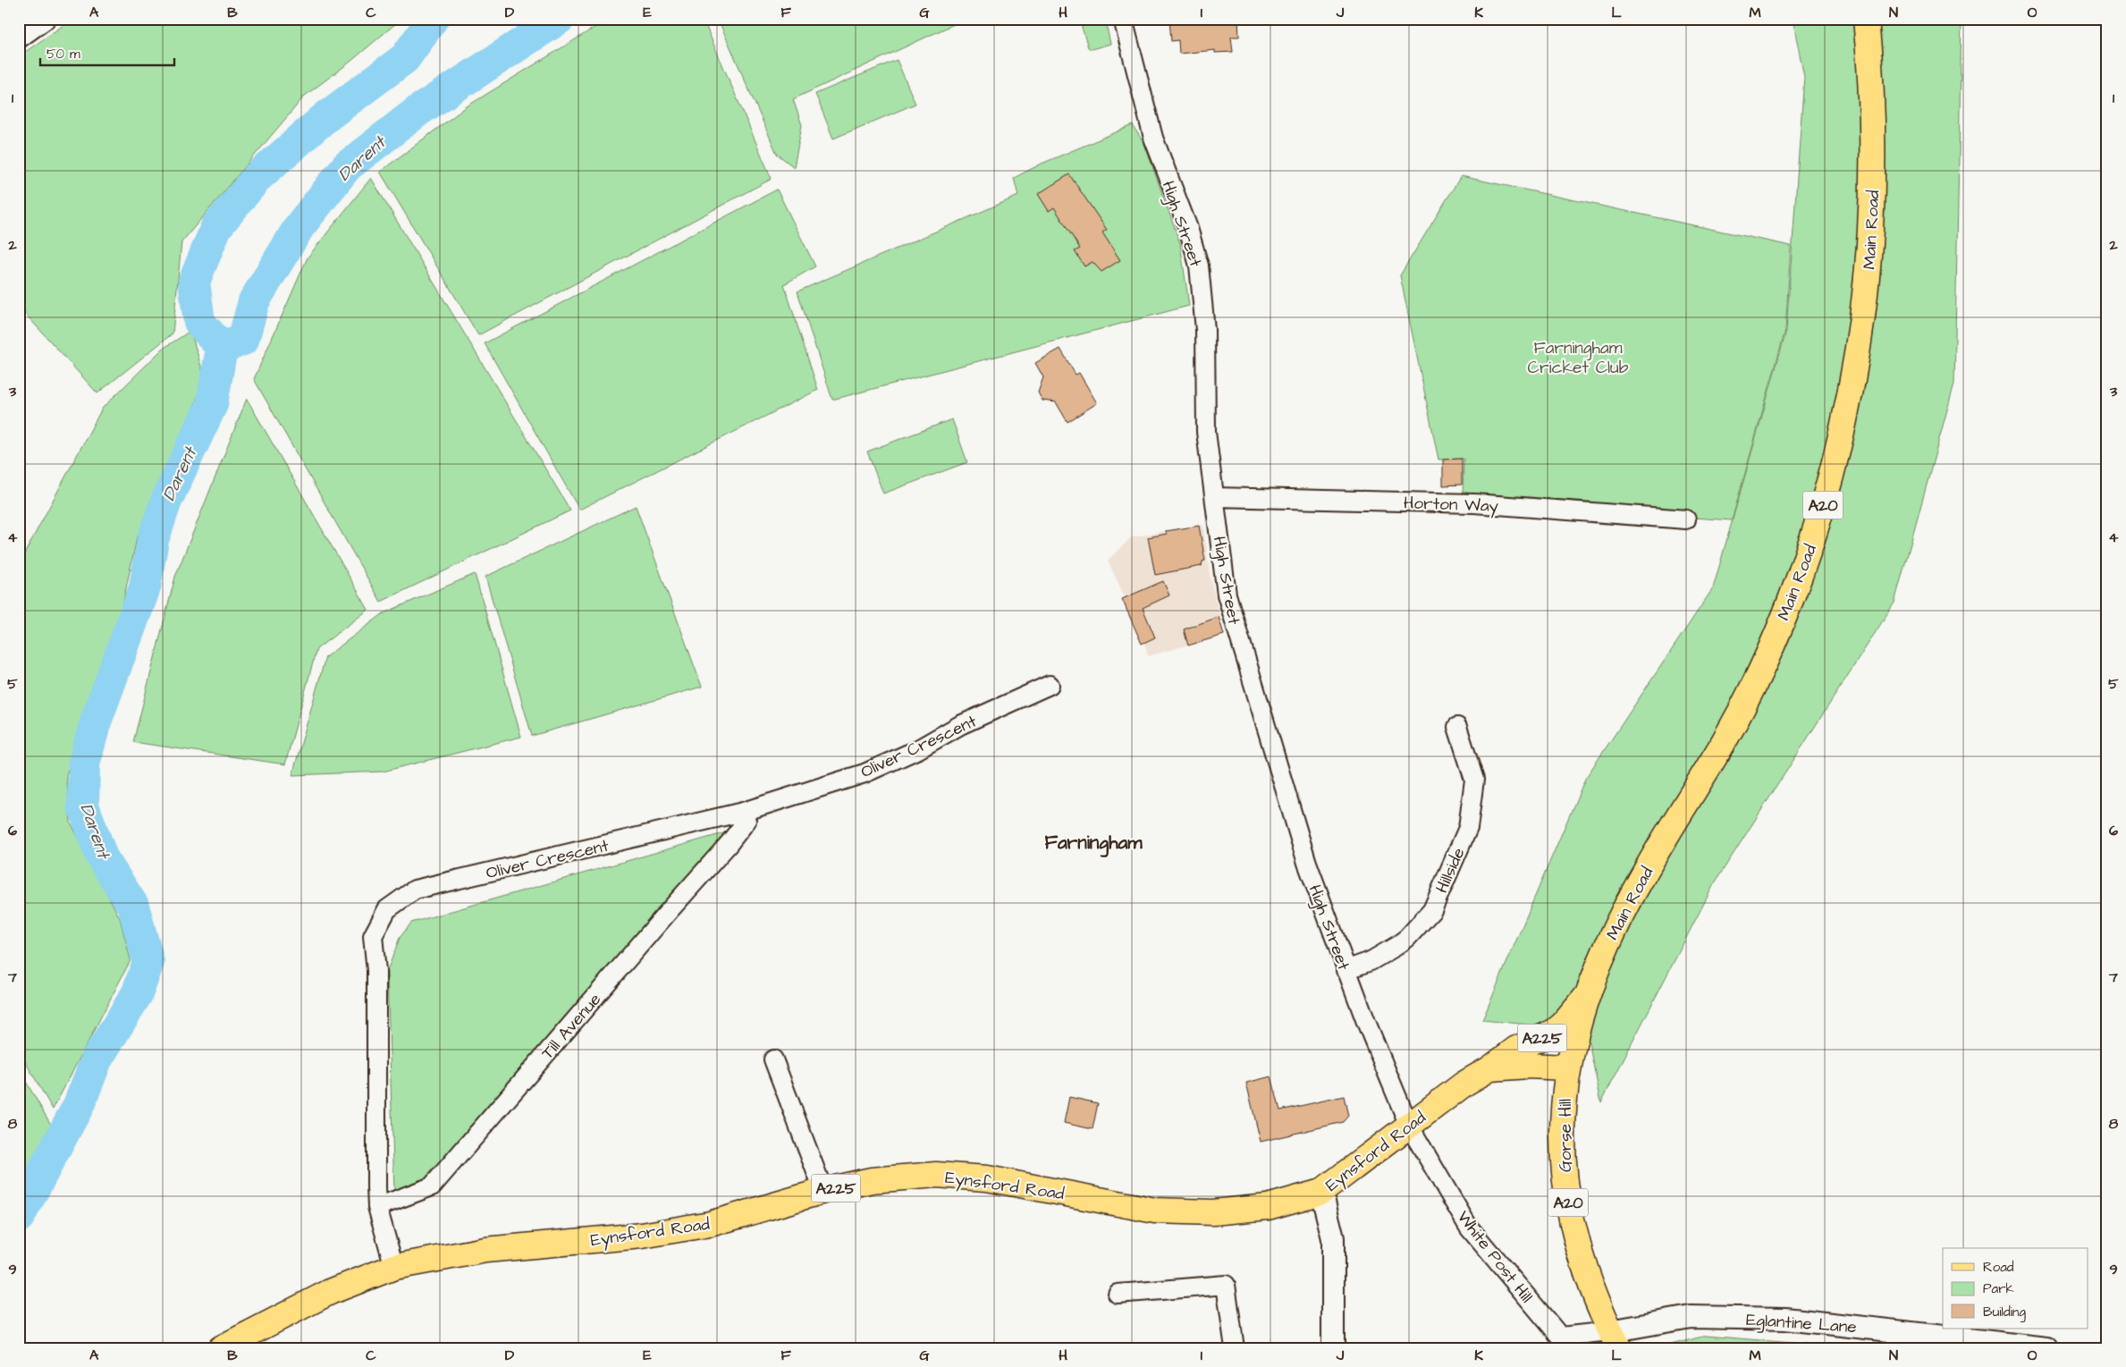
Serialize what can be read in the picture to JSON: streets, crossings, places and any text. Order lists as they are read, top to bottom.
{
  "streets": {
    "main road": [
      "Main Road",
      "A20",
      "A225",
      "Gorse Hill",
      "Eynsford Road"
    ],
    "street": [
      "High Street",
      "Horton Way",
      "Oliver Crescent",
      "Hillside",
      "Till Avenue",
      "White Post Hill",
      "Eglantine Lane"
    ]
  },
  "crossings": [
    ["High Street", "Horton Way"],
    ["High Street", "Hillside"],
    ["High Street", "Eynsford Road"],
    ["High Street", "White Post Hill"],
    ["Main Road", "Gorse Hill"],
    ["Main Road", "Eynsford Road"],
    ["Oliver Crescent", "Till Avenue"],
    ["Oliver Crescent", "Eynsford Road"],
    ["Gorse Hill", "Eynsford Road"],
    ["Gorse Hill", "White Post Hill"],
    ["Gorse Hill", "Eglantine Lane"],
    ["Eynsford Road", "White Post Hill"],
    ["White Post Hill", "Eglantine Lane"]
  ],
  "districts": ["Farningham"],
  "water": ["Darent"],
  "parks": ["Farningham Cricket Club"],
  "legend": ["Road", "Park", "Building"],
  "scale_bar": "50 m",
  "grid": {
    "columns": [
      "A",
      "B",
      "C",
      "D",
      "E",
      "F",
      "G",
      "H",
      "I",
      "J",
      "K",
      "L",
      "M",
      "N",
      "O"
    ],
    "rows": [
      "1",
      "2",
      "3",
      "4",
      "5",
      "6",
      "7",
      "8",
      "9"
    ]
  }
}
